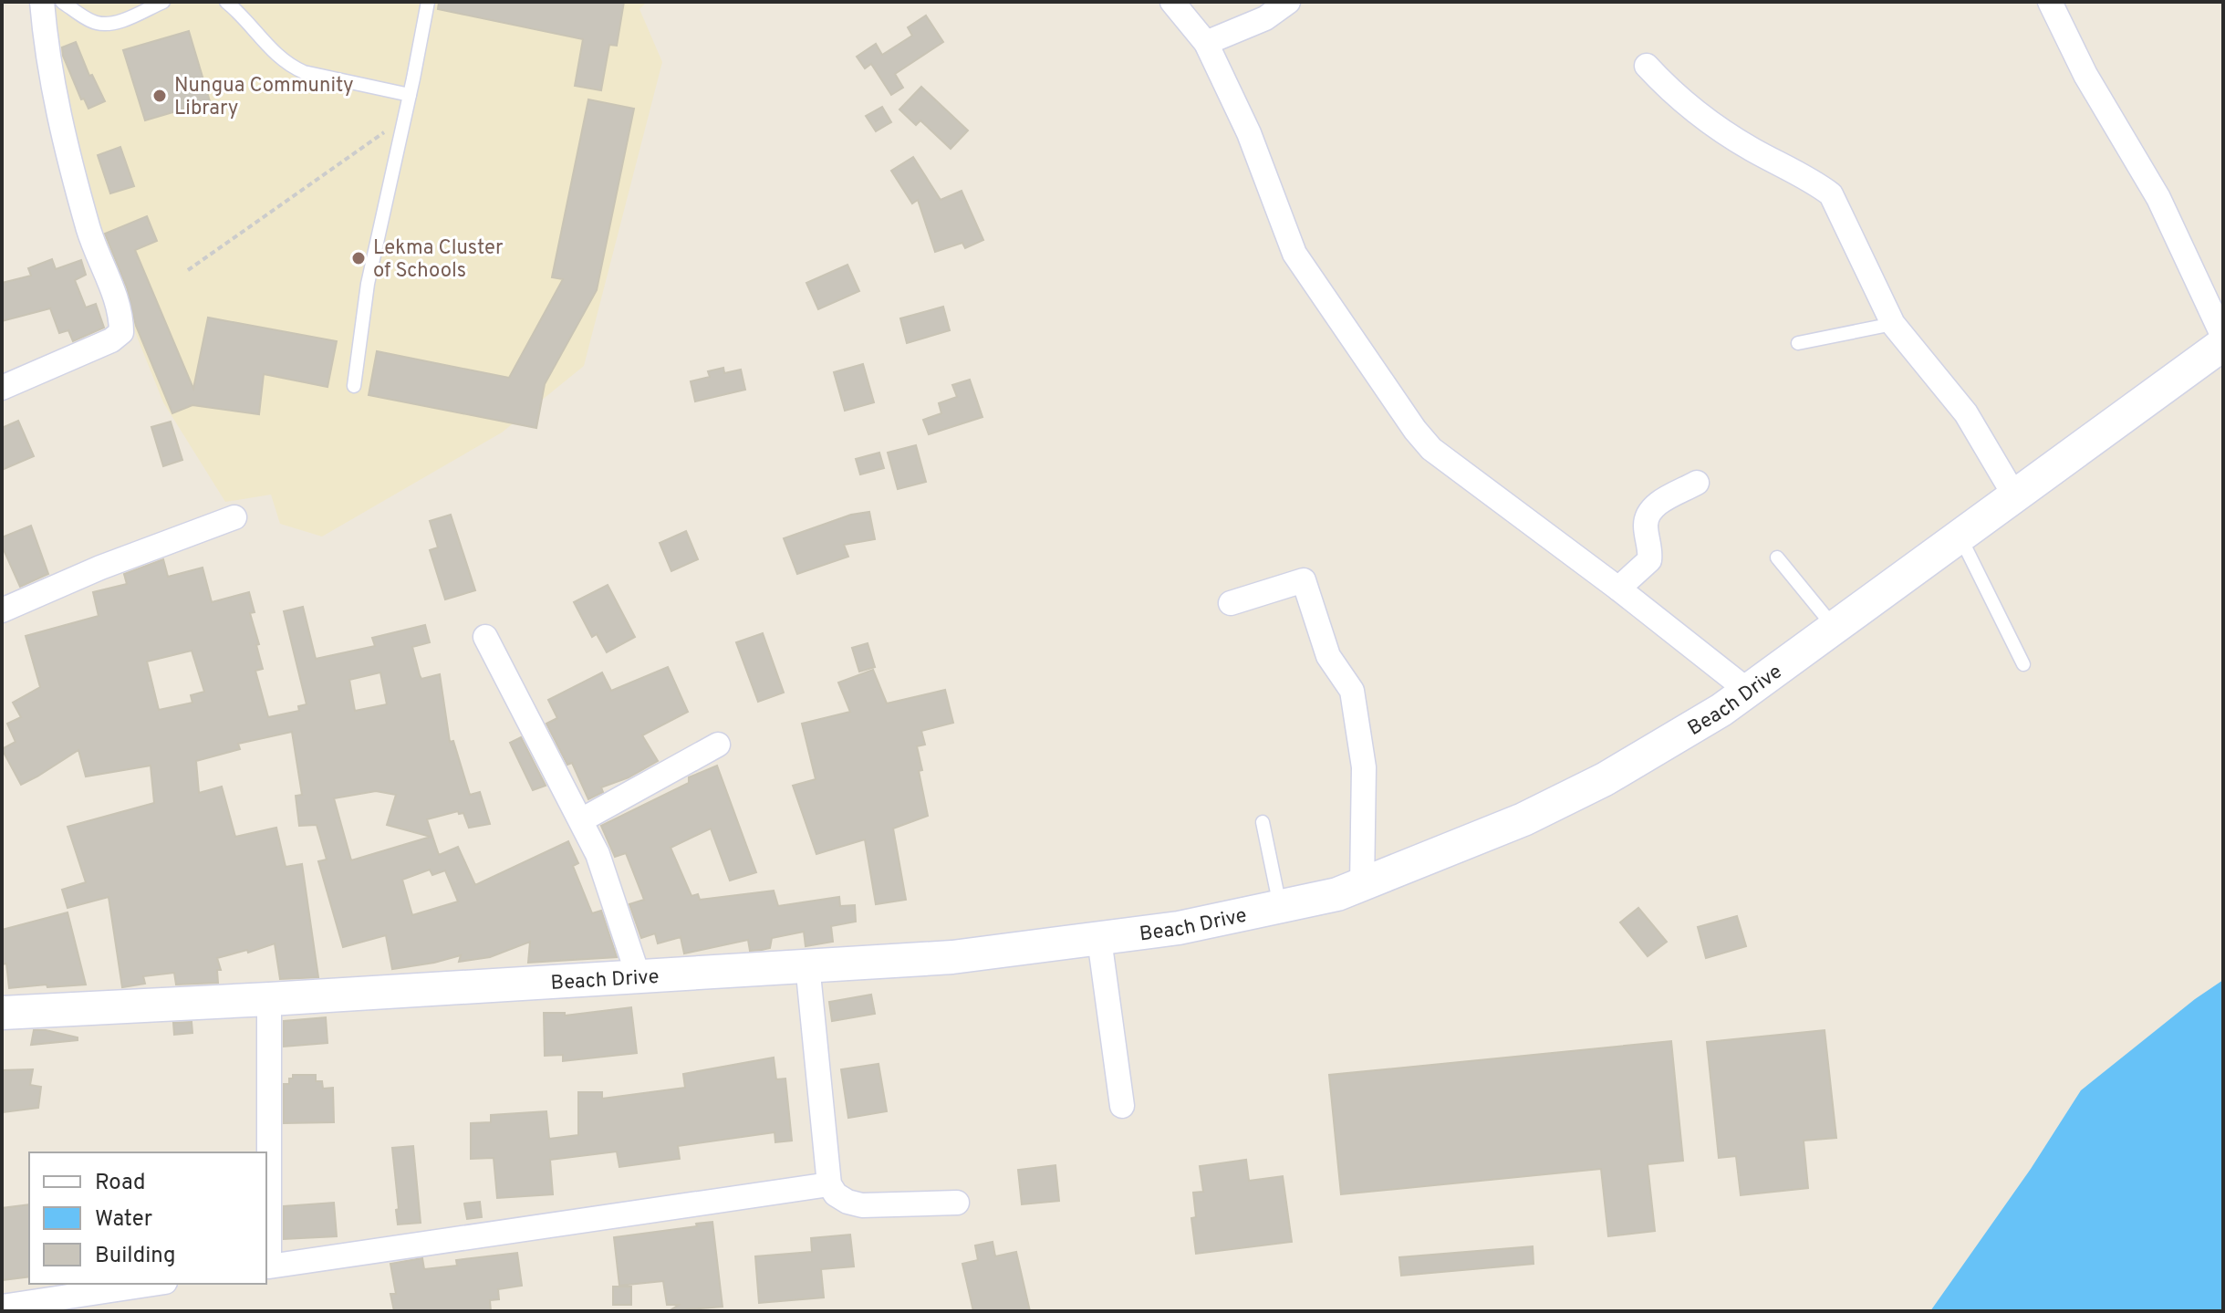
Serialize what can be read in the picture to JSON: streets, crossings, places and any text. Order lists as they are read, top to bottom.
{
  "streets": {
    "street": ["Beach Drive"]
  },
  "places": ["Nungua Community Library", "Lekma Cluster of Schools"],
  "legend": ["Road", "Water", "Building"]
}
